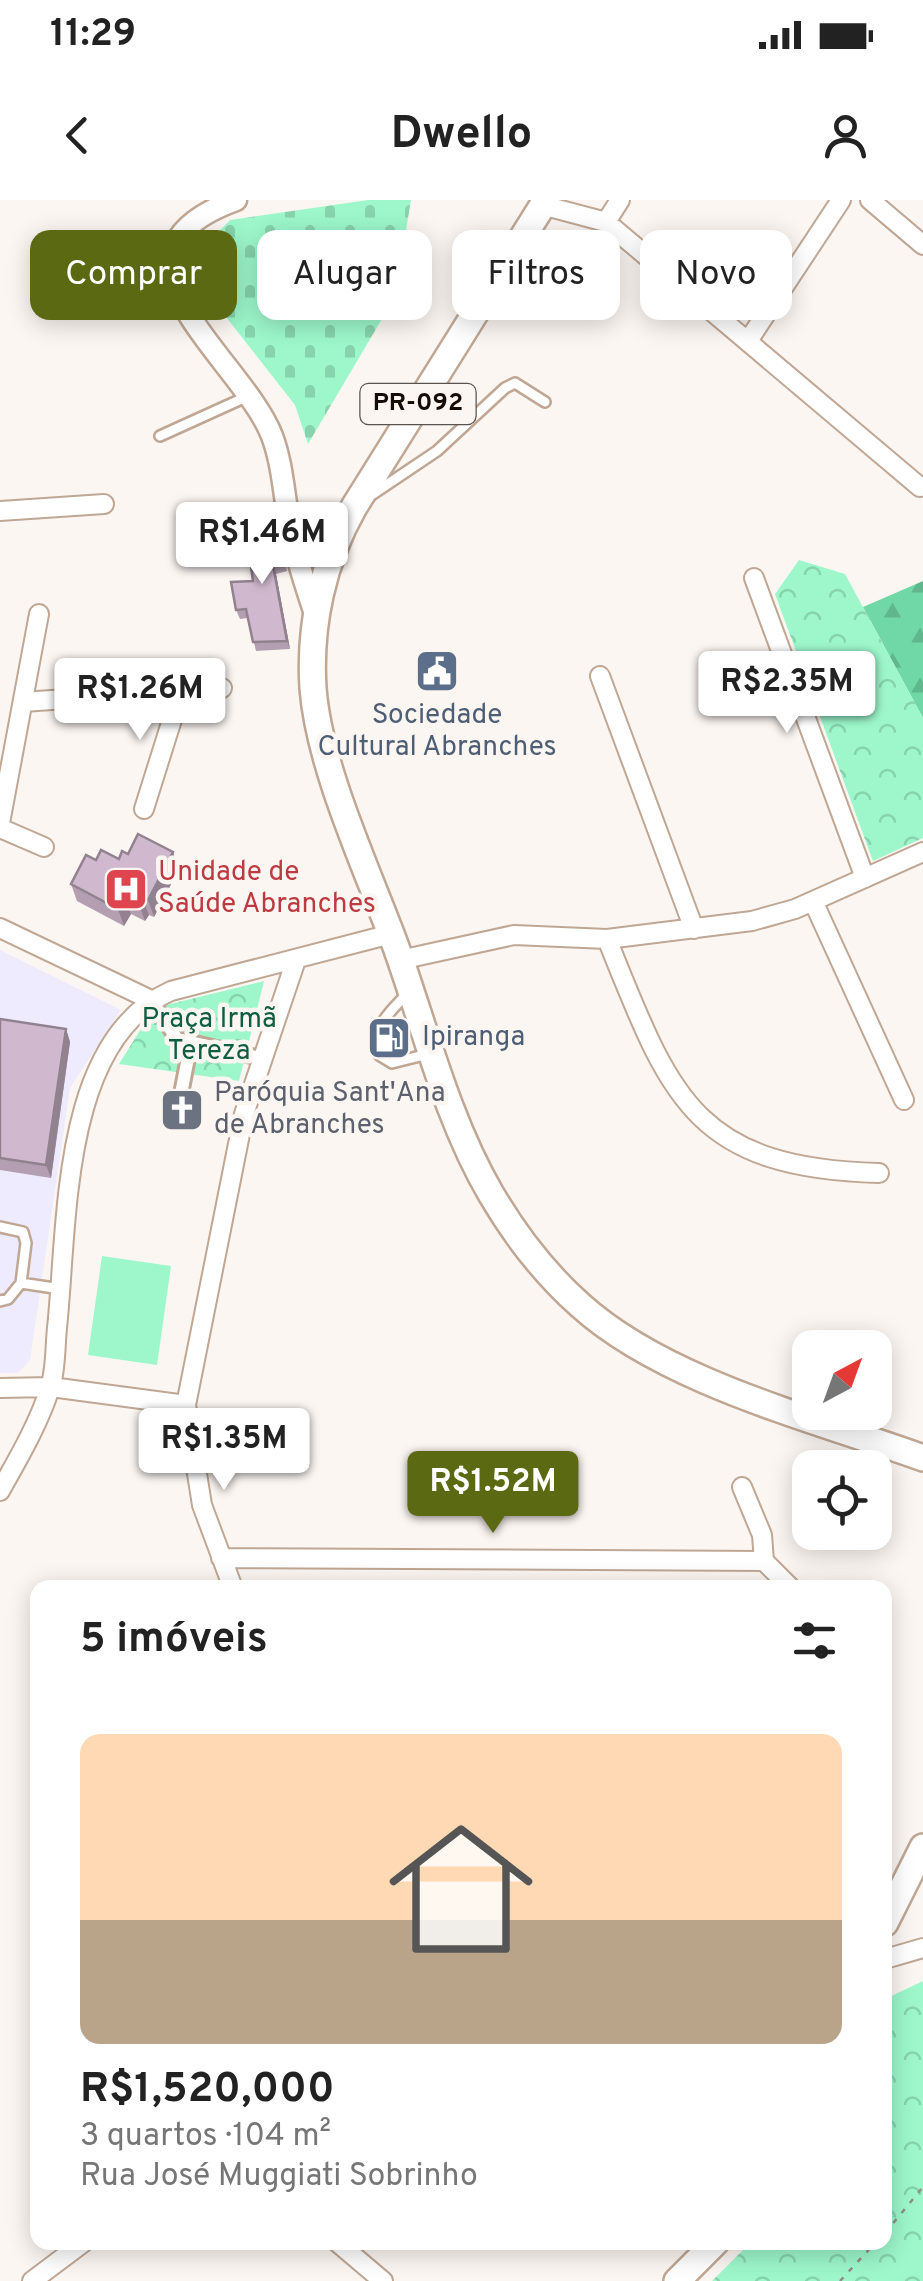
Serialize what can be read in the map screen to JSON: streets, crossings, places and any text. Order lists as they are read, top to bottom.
{
  "streets": {
    "main road": ["PR-092"]
  },
  "parks": ["Praça Irmã Tereza"],
  "places": {
    "public building": ["Sociedade Cultural Abranches"],
    "hospital": ["Unidade de Saúde Abranches"],
    "fuel station": ["Ipiranga"],
    "church": ["Paróquia Sant'Ana de Abranches"]
  },
  "north": "top right",
  "page": {
    "status": "11:29",
    "header": "Dwello",
    "chip": [
      "Comprar",
      "Alugar",
      "Filtros",
      "Novo"
    ],
    "price": [
      "R$1.46M",
      "R$2.35M",
      "R$1.26M",
      "R$1.35M",
      "R$1.52M"
    ],
    "heading": "5 imóveis",
    "list": [
      {
        "name": "R$1,520,000",
        "note": "3 quartos · 104 m² · Rua José Muggiati Sobrinho"
      }
    ]
  }
}
